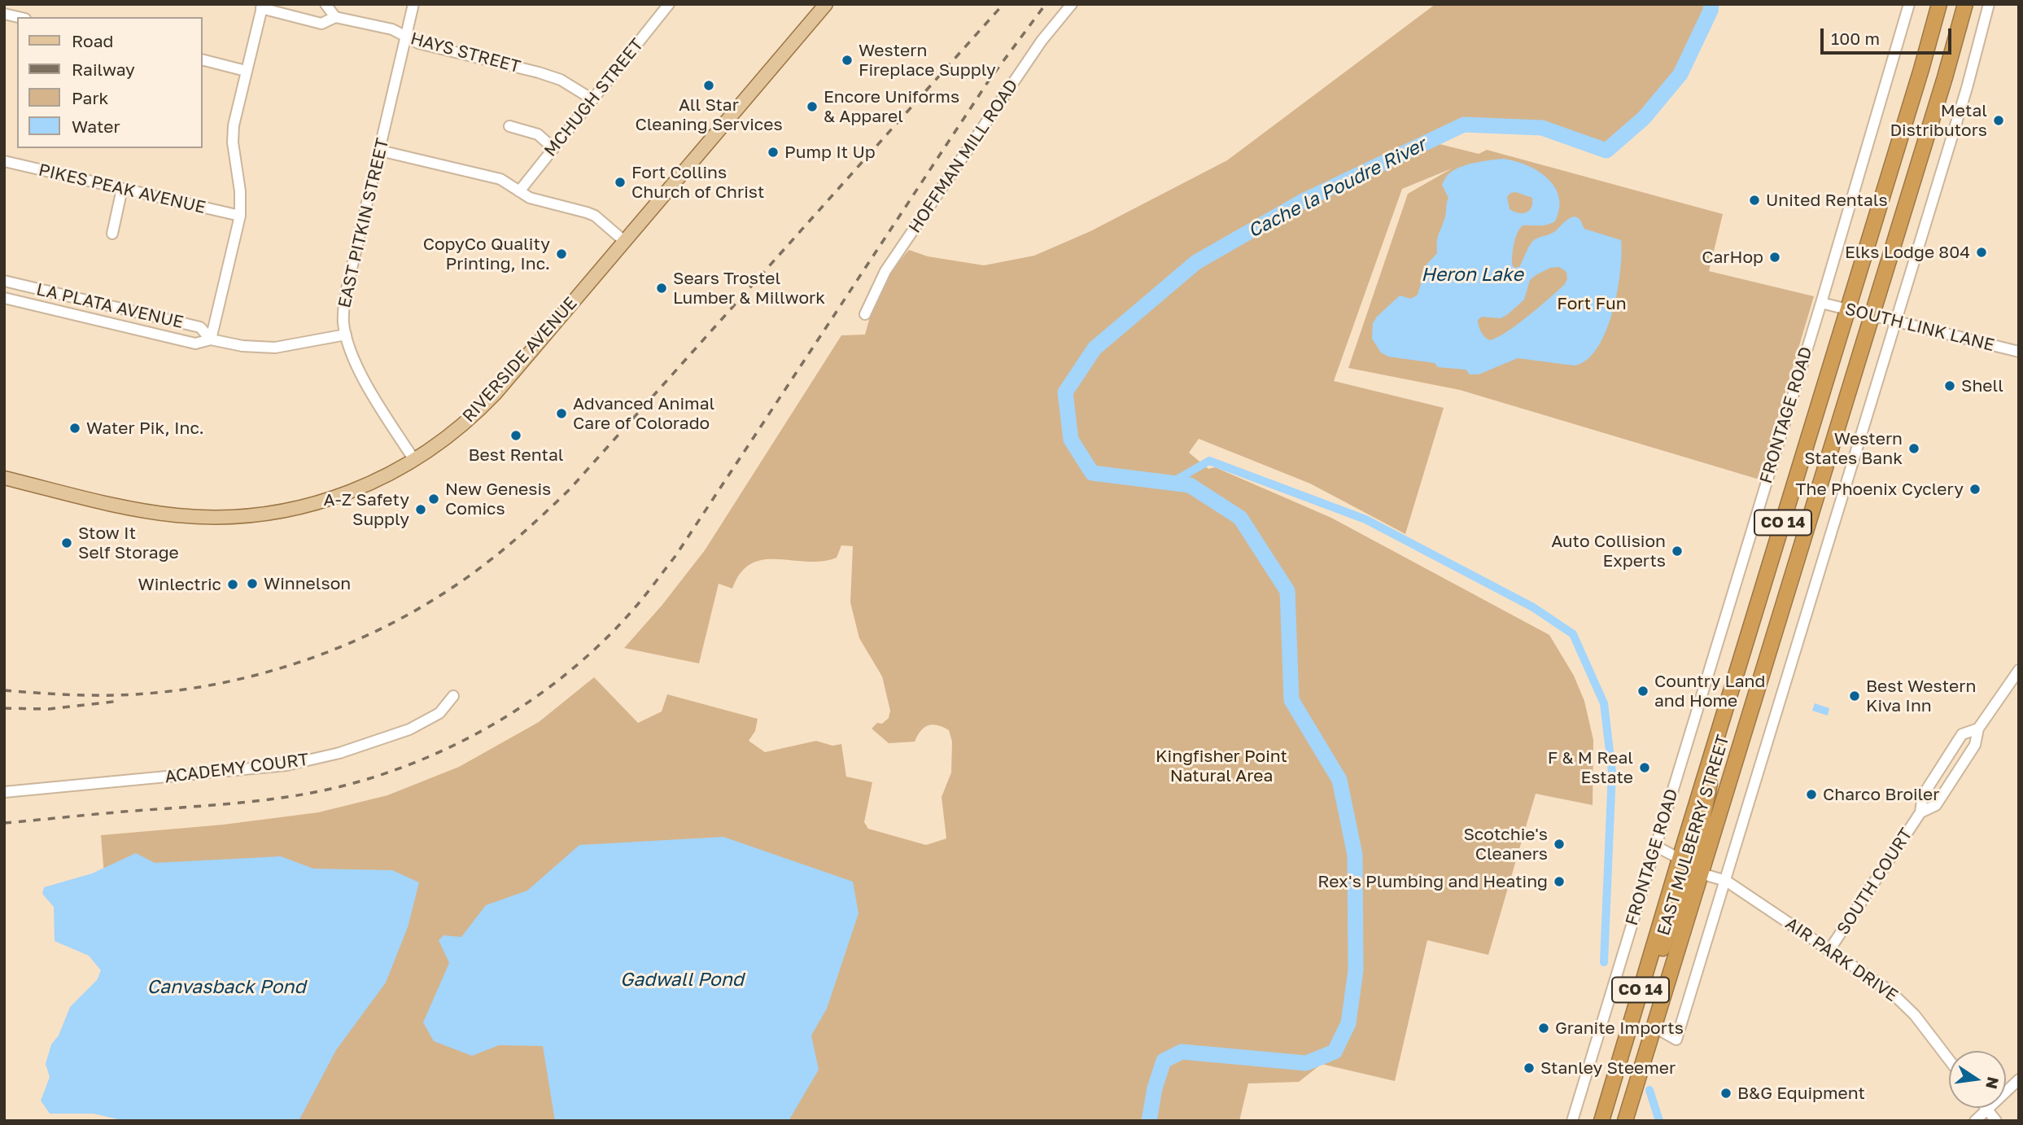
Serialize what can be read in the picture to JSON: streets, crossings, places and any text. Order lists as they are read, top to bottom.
{
  "streets": {
    "highway": ["CO 14", "EAST MULBERRY STREET"],
    "main road": ["RIVERSIDE AVENUE"],
    "street": [
      "HAYS STREET",
      "MCHUGH STREET",
      "HOFFMAN MILL ROAD",
      "PIKES PEAK AVENUE",
      "EAST PITKIN STREET",
      "LA PLATA AVENUE",
      "SOUTH LINK LANE",
      "FRONTAGE ROAD",
      "ACADEMY COURT",
      "SOUTH COURT",
      "AIR PARK DRIVE"
    ]
  },
  "crossings": [
    ["HAYS STREET", "MCHUGH STREET"],
    ["HAYS STREET", "EAST PITKIN STREET"],
    ["EAST PITKIN STREET", "LA PLATA AVENUE"],
    ["EAST PITKIN STREET", "RIVERSIDE AVENUE"],
    ["SOUTH LINK LANE", "FRONTAGE ROAD"],
    ["SOUTH LINK LANE", "EAST MULBERRY STREET"],
    ["EAST MULBERRY STREET", "AIR PARK DRIVE"],
    ["SOUTH COURT", "AIR PARK DRIVE"]
  ],
  "water": [
    "Cache la Poudre River",
    "Heron Lake",
    "Gadwall Pond",
    "Canvasback Pond"
  ],
  "parks": ["Fort Fun", "Kingfisher Point Natural Area"],
  "places": [
    "Western Fireplace Supply",
    "All Star Cleaning Services",
    "Encore Uniforms & Apparel",
    "Metal Distributors",
    "Pump It Up",
    "Fort Collins Church of Christ",
    "United Rentals",
    "Elks Lodge 804",
    "CopyCo Quality Printing, Inc.",
    "CarHop",
    "Sears Trostel Lumber & Millwork",
    "Shell",
    "Advanced Animal Care of Colorado",
    "Water Pik, Inc.",
    "Best Rental",
    "Western States Bank",
    "The Phoenix Cyclery",
    "New Genesis Comics",
    "A-Z Safety Supply",
    "Stow It Self Storage",
    "Auto Collision Experts",
    "Winnelson",
    "Winlectric",
    "Country Land and Home",
    "Best Western Kiva Inn",
    "F & M Real Estate",
    "Charco Broiler",
    "Scotchie's Cleaners",
    "Rex's Plumbing and Heating",
    "Granite Imports",
    "Stanley Steemer",
    "B&G Equipment"
  ],
  "legend": [
    "Road",
    "Railway",
    "Park",
    "Water"
  ],
  "scale_bar": "100 m",
  "north": "right"
}
